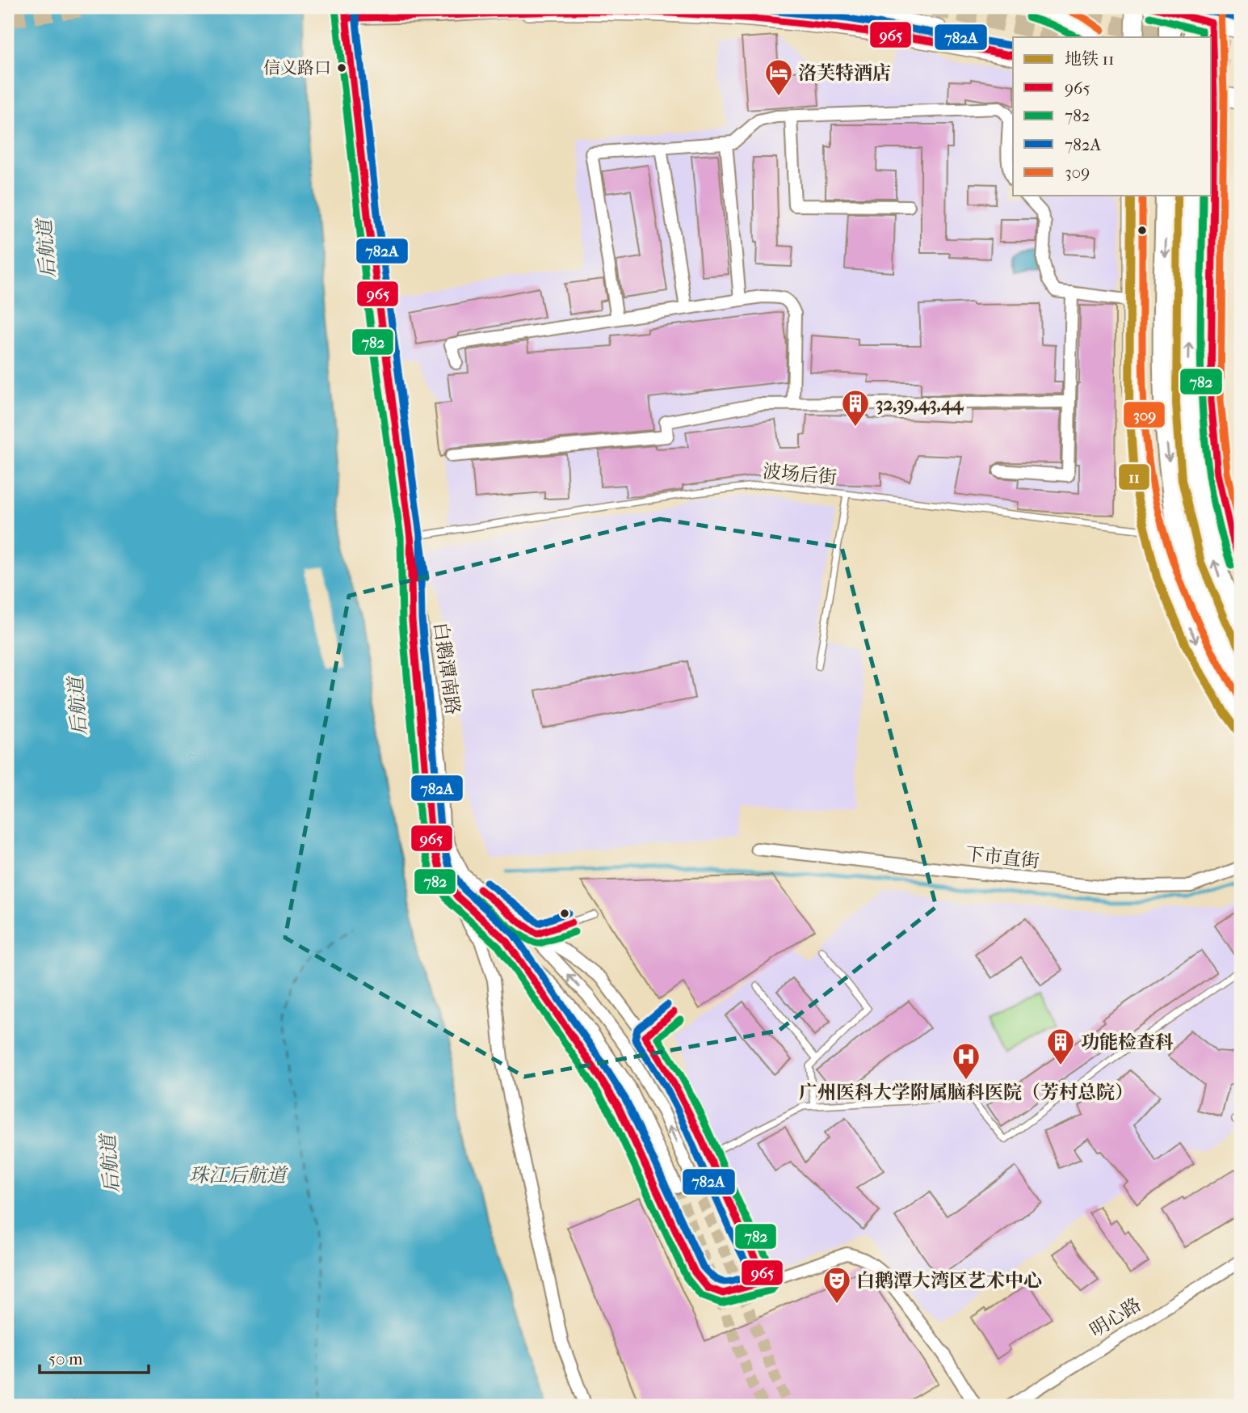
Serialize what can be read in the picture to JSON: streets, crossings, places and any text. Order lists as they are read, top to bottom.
{
  "streets": {
    "street": ["白鹅潭南路", "下市直街", "明心路"],
    "lane": ["波场后街"]
  },
  "crossings": [
    ["波场后街", "白鹅潭南路"]
  ],
  "water": ["后航道", "珠江后航道"],
  "places": {
    "other": ["信义路口"],
    "hotel": ["洛芙特酒店"],
    "building": ["32,39,43,44", "功能检查科"],
    "hospital": ["广州医科大学附属脑科医院（芳村总院）"],
    "theatre": ["白鹅潭大湾区艺术中心"]
  },
  "lines": [
    "transit line 965",
    "transit line 782A",
    "transit line 309",
    "transit line 782",
    "metro line 11"
  ],
  "legend": [
    "地铁 11",
    "965",
    "782",
    "782A",
    "309"
  ],
  "scale_bar": "50 m"
}
